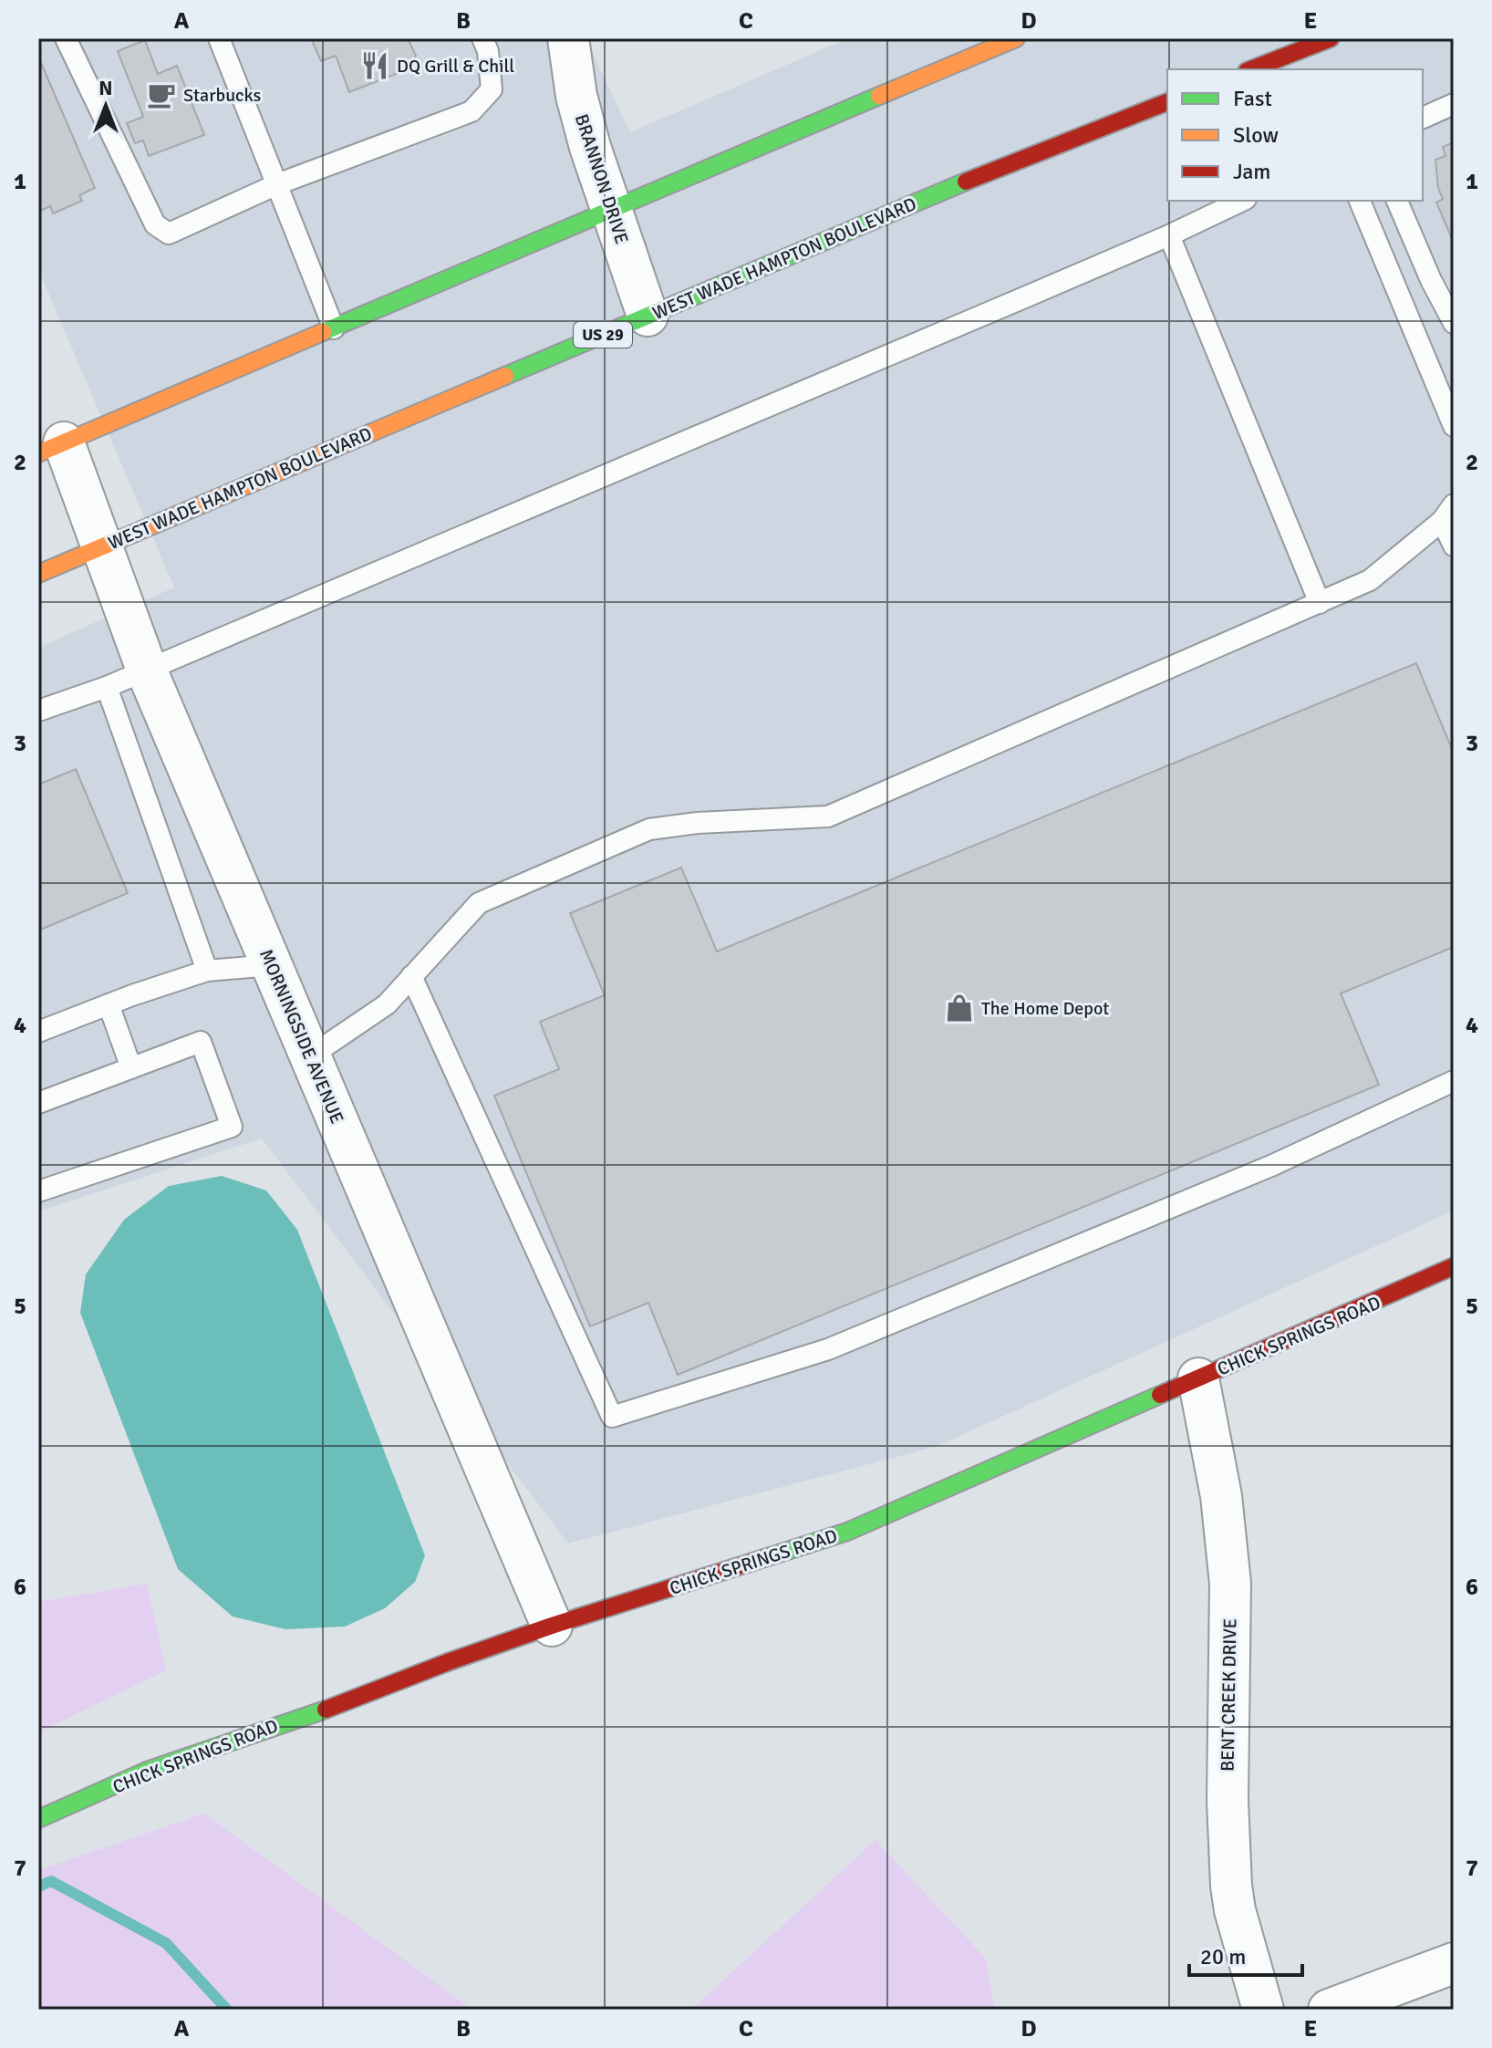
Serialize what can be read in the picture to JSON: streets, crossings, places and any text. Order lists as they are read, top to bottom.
{
  "streets": {
    "main road": ["WEST WADE HAMPTON BOULEVARD", "US 29", "CHICK SPRINGS ROAD"],
    "street": ["BRANNON DRIVE", "MORNINGSIDE AVENUE", "BENT CREEK DRIVE"]
  },
  "crossings": [
    ["BRANNON DRIVE", "WEST WADE HAMPTON BOULEVARD"],
    ["WEST WADE HAMPTON BOULEVARD", "MORNINGSIDE AVENUE"],
    ["MORNINGSIDE AVENUE", "CHICK SPRINGS ROAD"],
    ["CHICK SPRINGS ROAD", "BENT CREEK DRIVE"]
  ],
  "places": {
    "restaurant": ["DQ Grill & Chill"],
    "cafe": ["Starbucks"],
    "shop": ["The Home Depot"]
  },
  "legend": ["Fast", "Slow", "Jam"],
  "scale_bar": "20 m",
  "north": "top",
  "grid": {
    "columns": [
      "A",
      "B",
      "C",
      "D",
      "E"
    ],
    "rows": [
      "1",
      "2",
      "3",
      "4",
      "5",
      "6",
      "7"
    ]
  }
}
